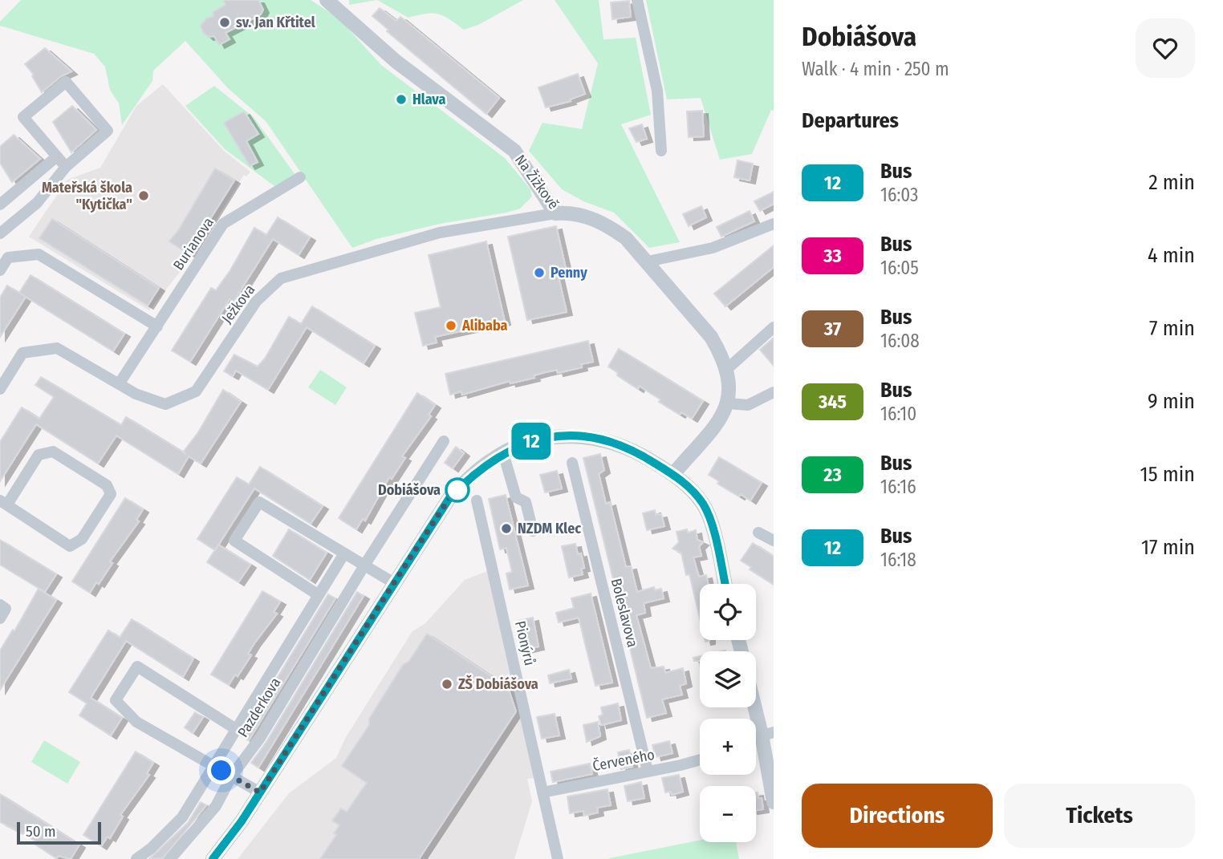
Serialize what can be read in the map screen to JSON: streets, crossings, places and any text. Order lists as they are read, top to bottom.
{
  "streets": {
    "street": [
      "Na Žižkově",
      "Burianova",
      "Ježkova",
      "Boleslavova",
      "Pionýrů",
      "Pazderkova",
      "Červeného"
    ]
  },
  "crossings": [
    ["Na Žižkově", "Ježkova"],
    ["Burianova", "Ježkova"],
    ["Boleslavova", "Červeného"],
    ["Pionýrů", "Červeného"]
  ],
  "places": [
    "sv. Jan Křtitel",
    "Hlava",
    "Mateřská škola \"Kytička\"",
    "Penny",
    "Alibaba",
    "Dobiášova",
    "NZDM Klec",
    "ZŠ Dobiášova"
  ],
  "lines": ["bus line 12"],
  "scale_bar": "50 m",
  "page": {
    "on_map": "12",
    "heading": [
      ["Dobiášova", "Walk · 4 min · 250 m"],
      "Departures"
    ],
    "list": [
      {
        "mark": "12",
        "name": "Bus",
        "note": "16:03",
        "value": "2 min"
      },
      {
        "mark": "33",
        "name": "Bus",
        "note": "16:05",
        "value": "4 min"
      },
      {
        "mark": "37",
        "name": "Bus",
        "note": "16:08",
        "value": "7 min"
      },
      {
        "mark": "345",
        "name": "Bus",
        "note": "16:10",
        "value": "9 min"
      },
      {
        "mark": "23",
        "name": "Bus",
        "note": "16:16",
        "value": "15 min"
      },
      {
        "mark": "12",
        "name": "Bus",
        "note": "16:18",
        "value": "17 min"
      }
    ],
    "map_buttons": ["+", "−"],
    "buttons": ["Directions", "Tickets"],
    "scale": "50 m"
  }
}
